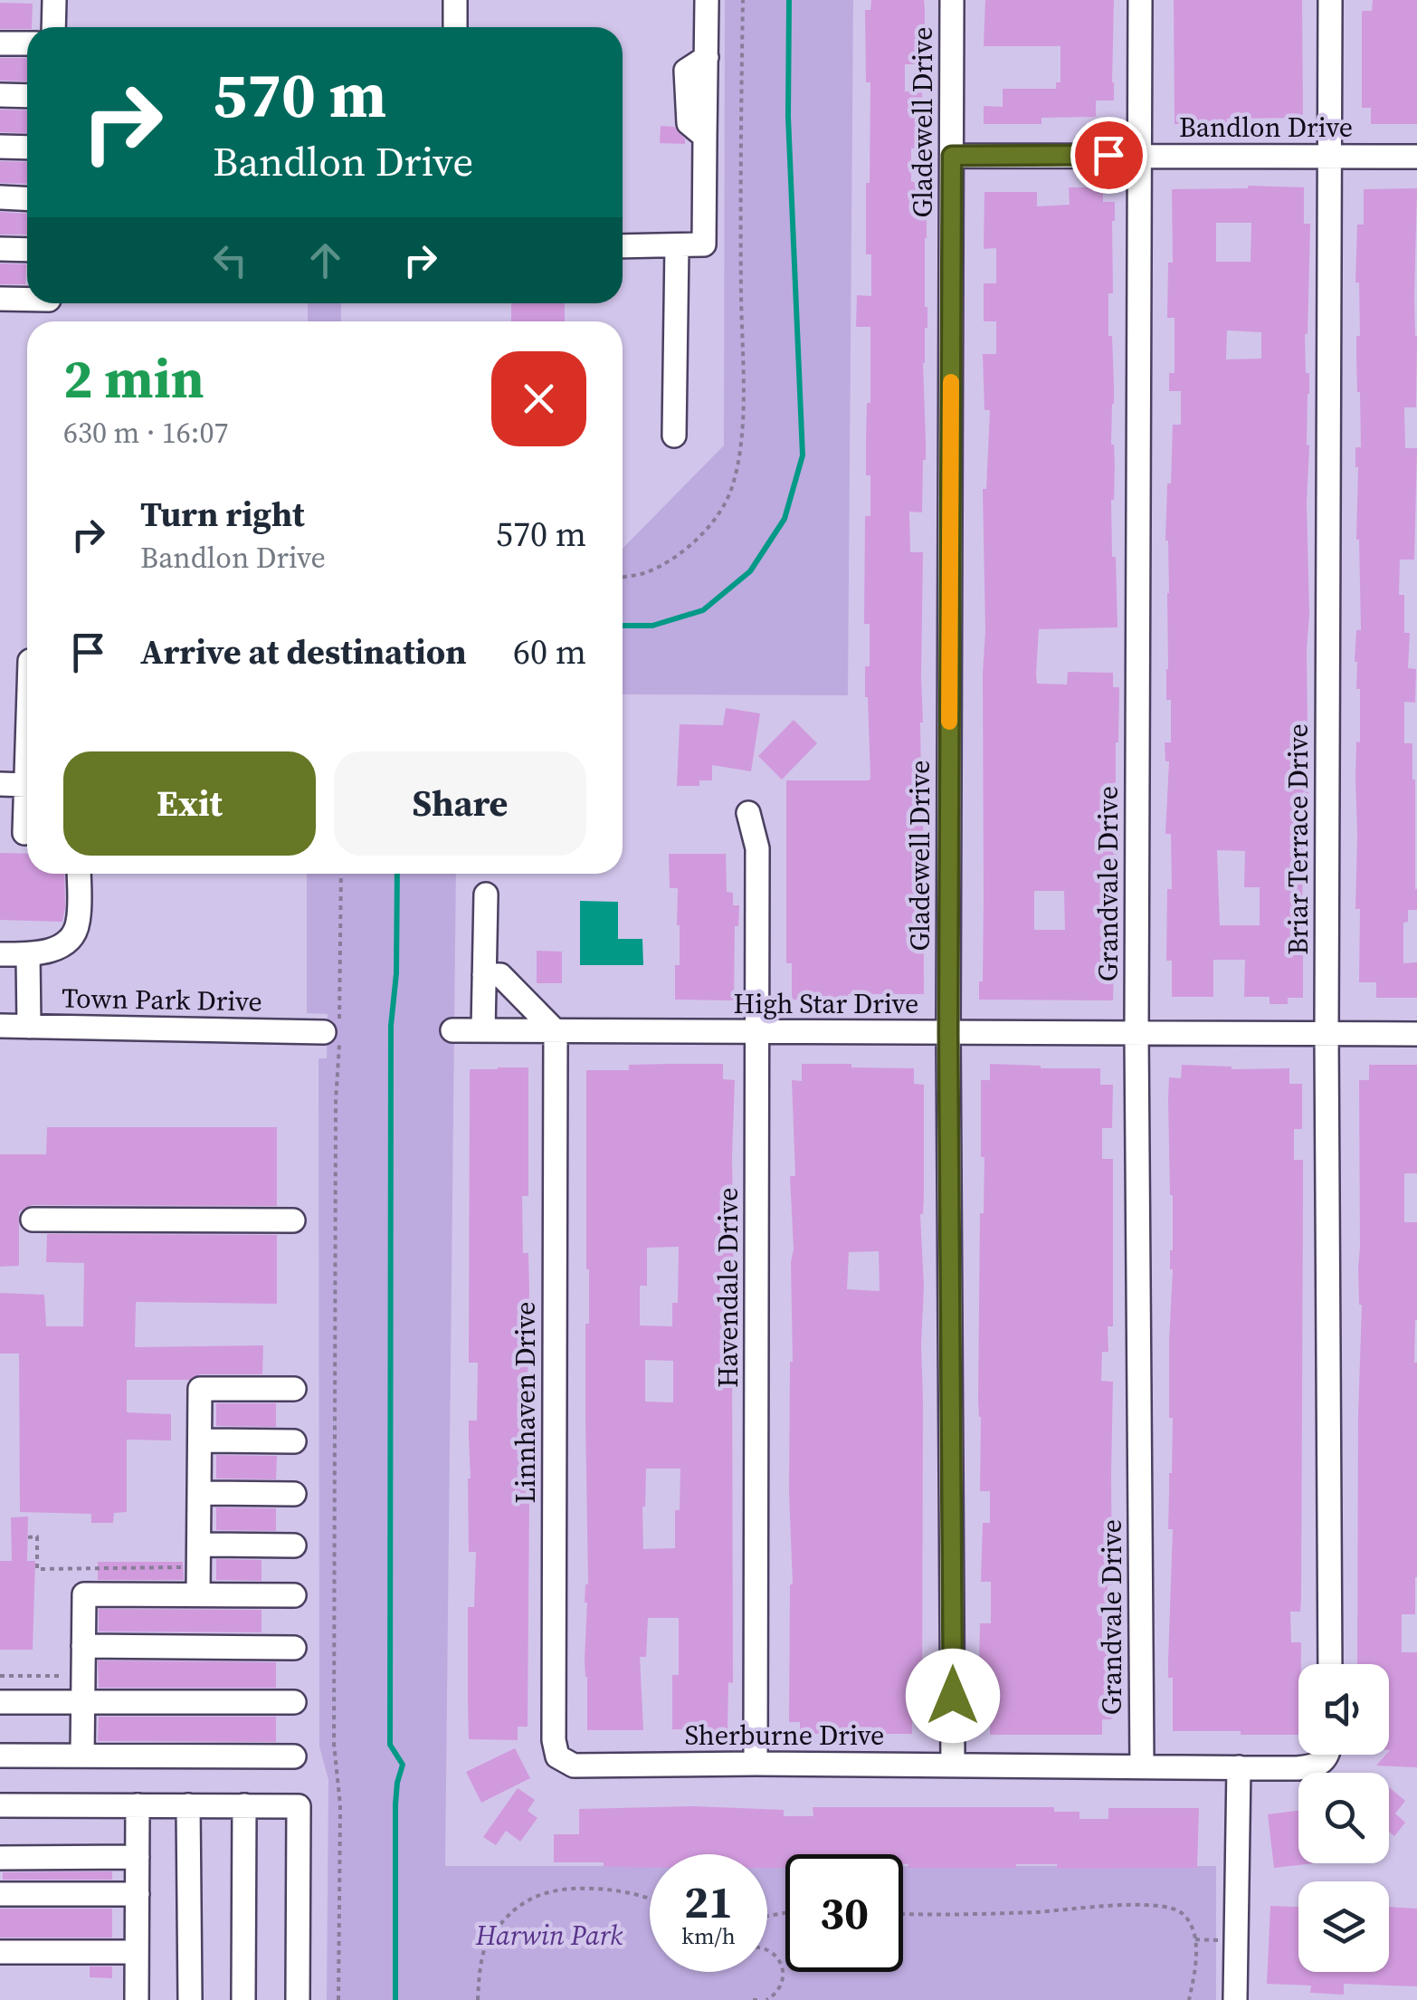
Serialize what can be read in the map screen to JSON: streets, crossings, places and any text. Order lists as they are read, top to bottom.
{
  "streets": {
    "street": [
      "Gladewell Drive",
      "Bandlon Drive",
      "Briar Terrace Drive",
      "Grandvale Drive",
      "Town Park Drive",
      "High Star Drive",
      "Havendale Drive",
      "Linnhaven Drive",
      "Sherburne Drive"
    ]
  },
  "crossings": [
    ["Gladewell Drive", "Bandlon Drive"],
    ["Gladewell Drive", "High Star Drive"],
    ["Gladewell Drive", "Sherburne Drive"],
    ["Bandlon Drive", "Briar Terrace Drive"],
    ["Bandlon Drive", "Grandvale Drive"],
    ["Briar Terrace Drive", "High Star Drive"],
    ["Grandvale Drive", "High Star Drive"],
    ["Grandvale Drive", "Sherburne Drive"],
    ["High Star Drive", "Havendale Drive"],
    ["High Star Drive", "Linnhaven Drive"],
    ["Havendale Drive", "Sherburne Drive"],
    ["Linnhaven Drive", "Sherburne Drive"]
  ],
  "parks": ["Harwin Park"],
  "page": {
    "turn": ["570 m", "Bandlon Drive"],
    "heading": ["2 min", "630 m · 16:07"],
    "list": [
      {
        "name": "Turn right",
        "note": "Bandlon Drive",
        "value": "570 m"
      },
      {
        "name": "Arrive at destination",
        "value": "60 m"
      }
    ],
    "buttons": ["Exit", "Share"],
    "speed": "21 km/h",
    "limit": "30"
  }
}
